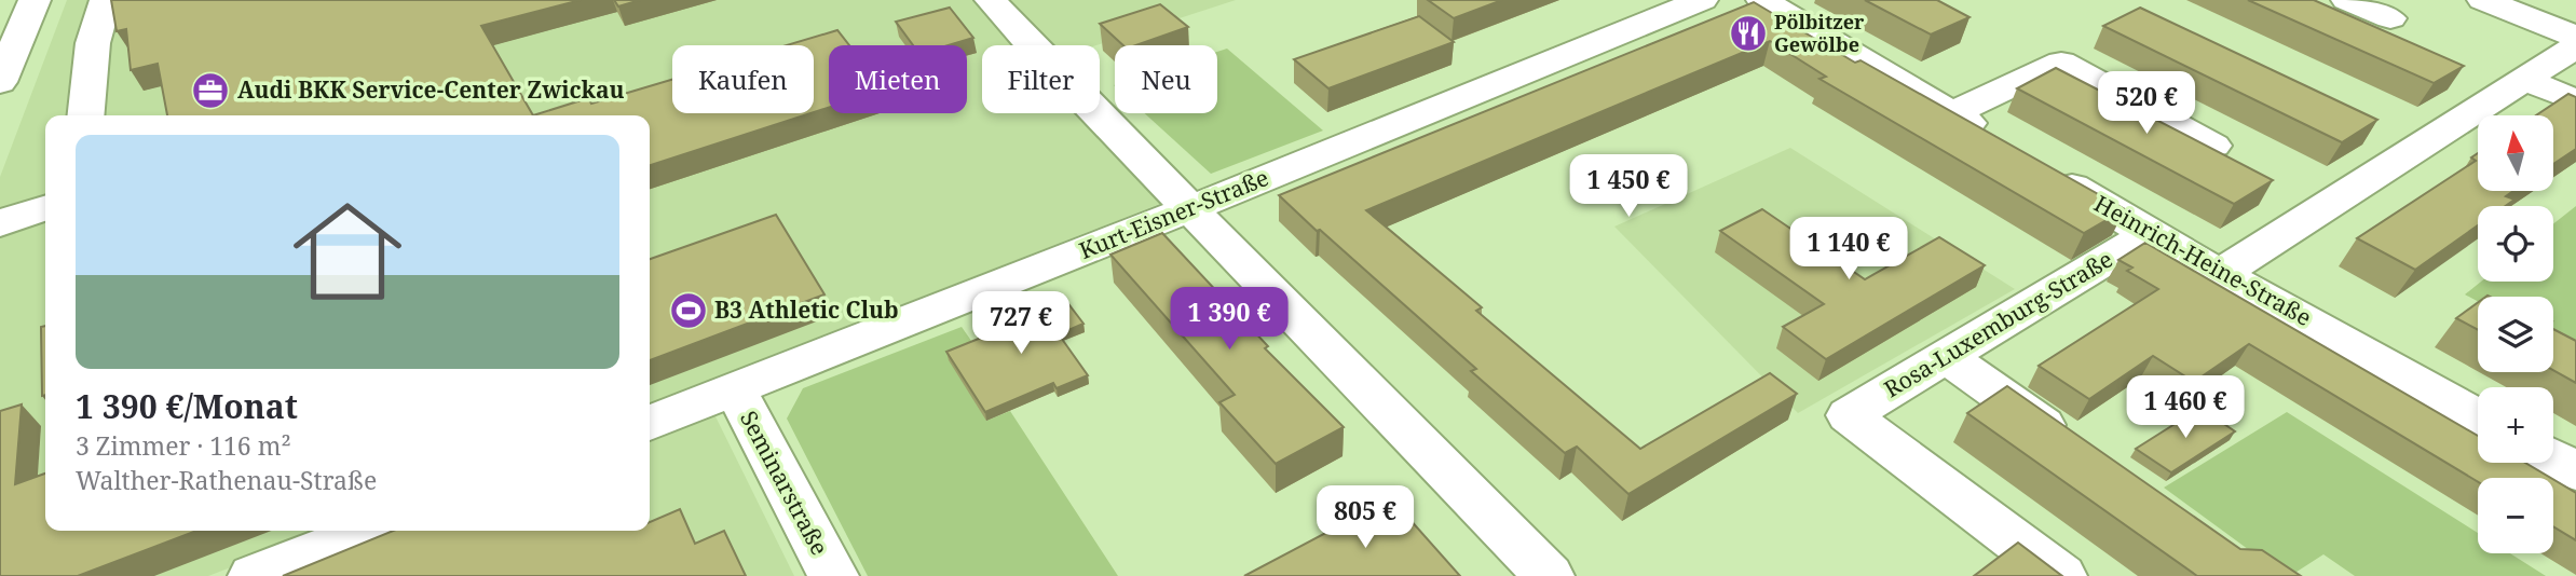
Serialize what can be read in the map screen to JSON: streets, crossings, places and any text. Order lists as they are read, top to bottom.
{
  "streets": {
    "street": [
      "Kurt-Eisner-Straße",
      "Heinrich-Heine-Straße",
      "Rosa-Luxemburg-Straße",
      "Seminarstraße"
    ]
  },
  "crossings": [
    ["Kurt-Eisner-Straße", "Seminarstraße"],
    ["Heinrich-Heine-Straße", "Rosa-Luxemburg-Straße"]
  ],
  "places": {
    "restaurant": ["Pölbitzer Gewölbe"],
    "office": ["Audi BKK Service-Center Zwickau"],
    "sports": ["B3 Athletic Club"]
  },
  "north": "top",
  "page": {
    "chip": [
      "Kaufen",
      "Mieten",
      "Filter",
      "Neu"
    ],
    "price": [
      "520 €",
      "1 450 €",
      "1 140 €",
      "1 390 €",
      "727 €",
      "1 460 €",
      "805 €"
    ],
    "map_buttons": ["+", "−"],
    "list": [
      {
        "name": "1 390 €/Monat",
        "note": "3 Zimmer · 116 m² · Walther-Rathenau-Straße"
      }
    ]
  }
}
